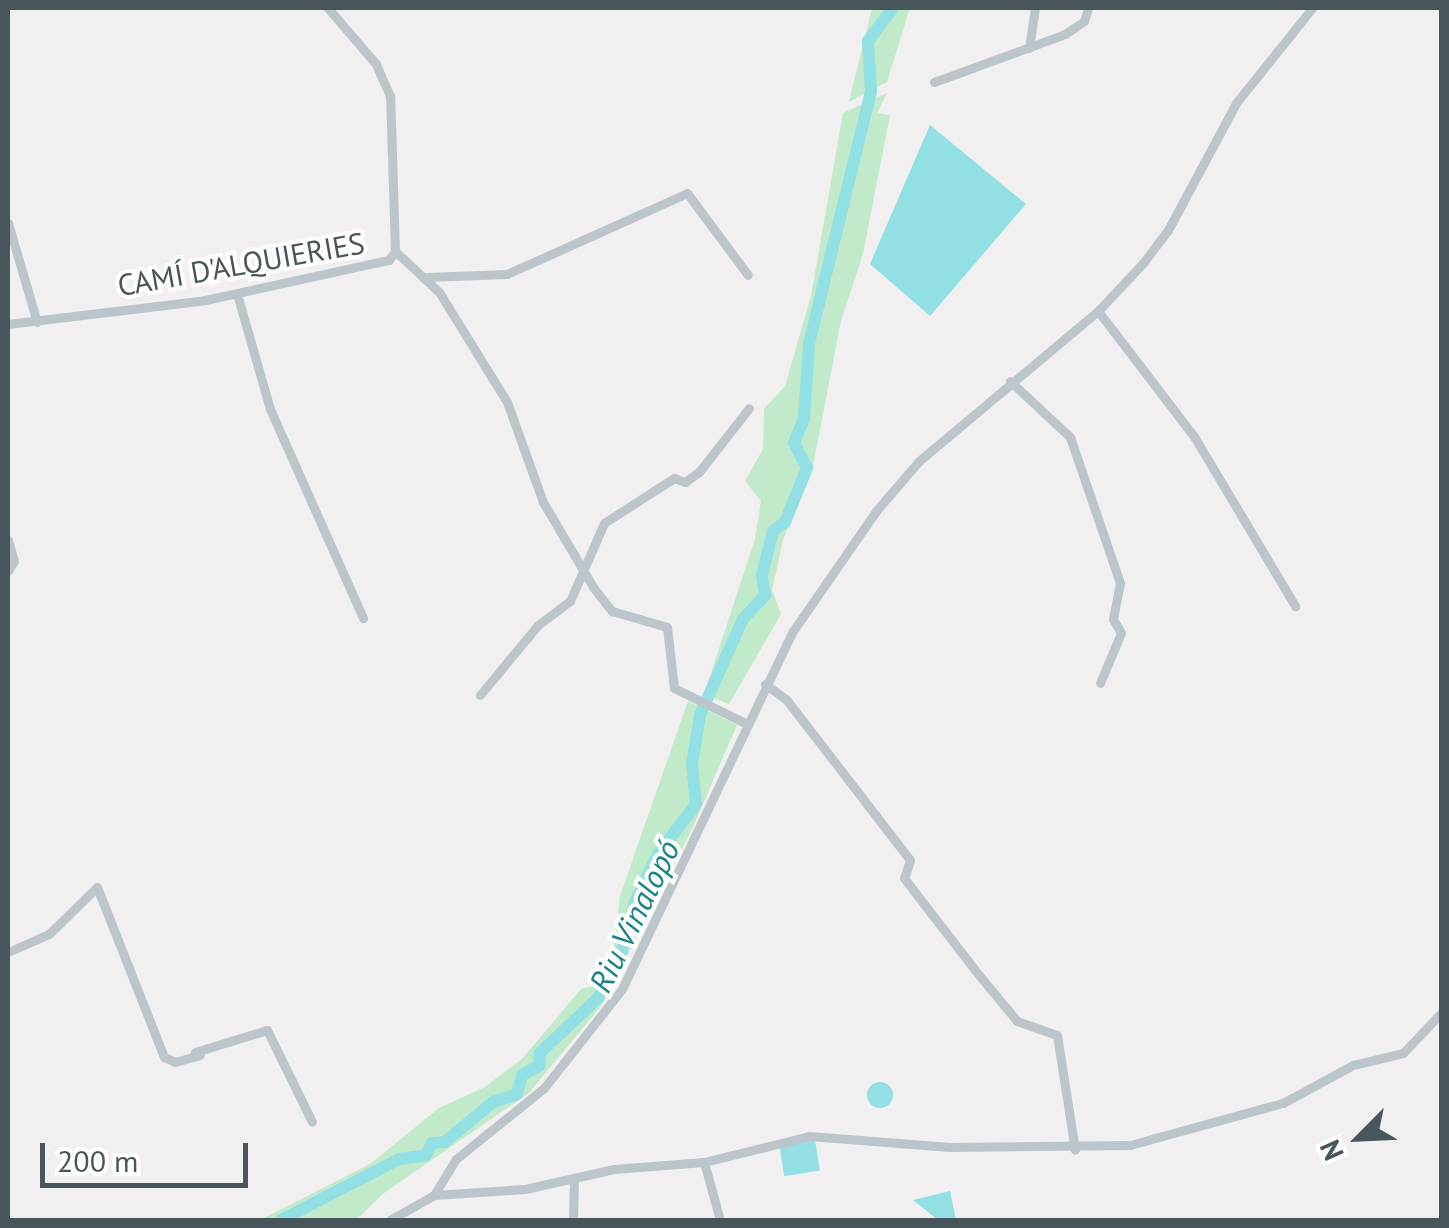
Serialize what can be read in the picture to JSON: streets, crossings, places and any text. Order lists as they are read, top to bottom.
{
  "streets": {
    "street": ["CAMÍ D'ALQUIERIES"]
  },
  "water": ["Riu Vinalopó"],
  "scale_bar": "200 m",
  "north": "bottom left"
}
